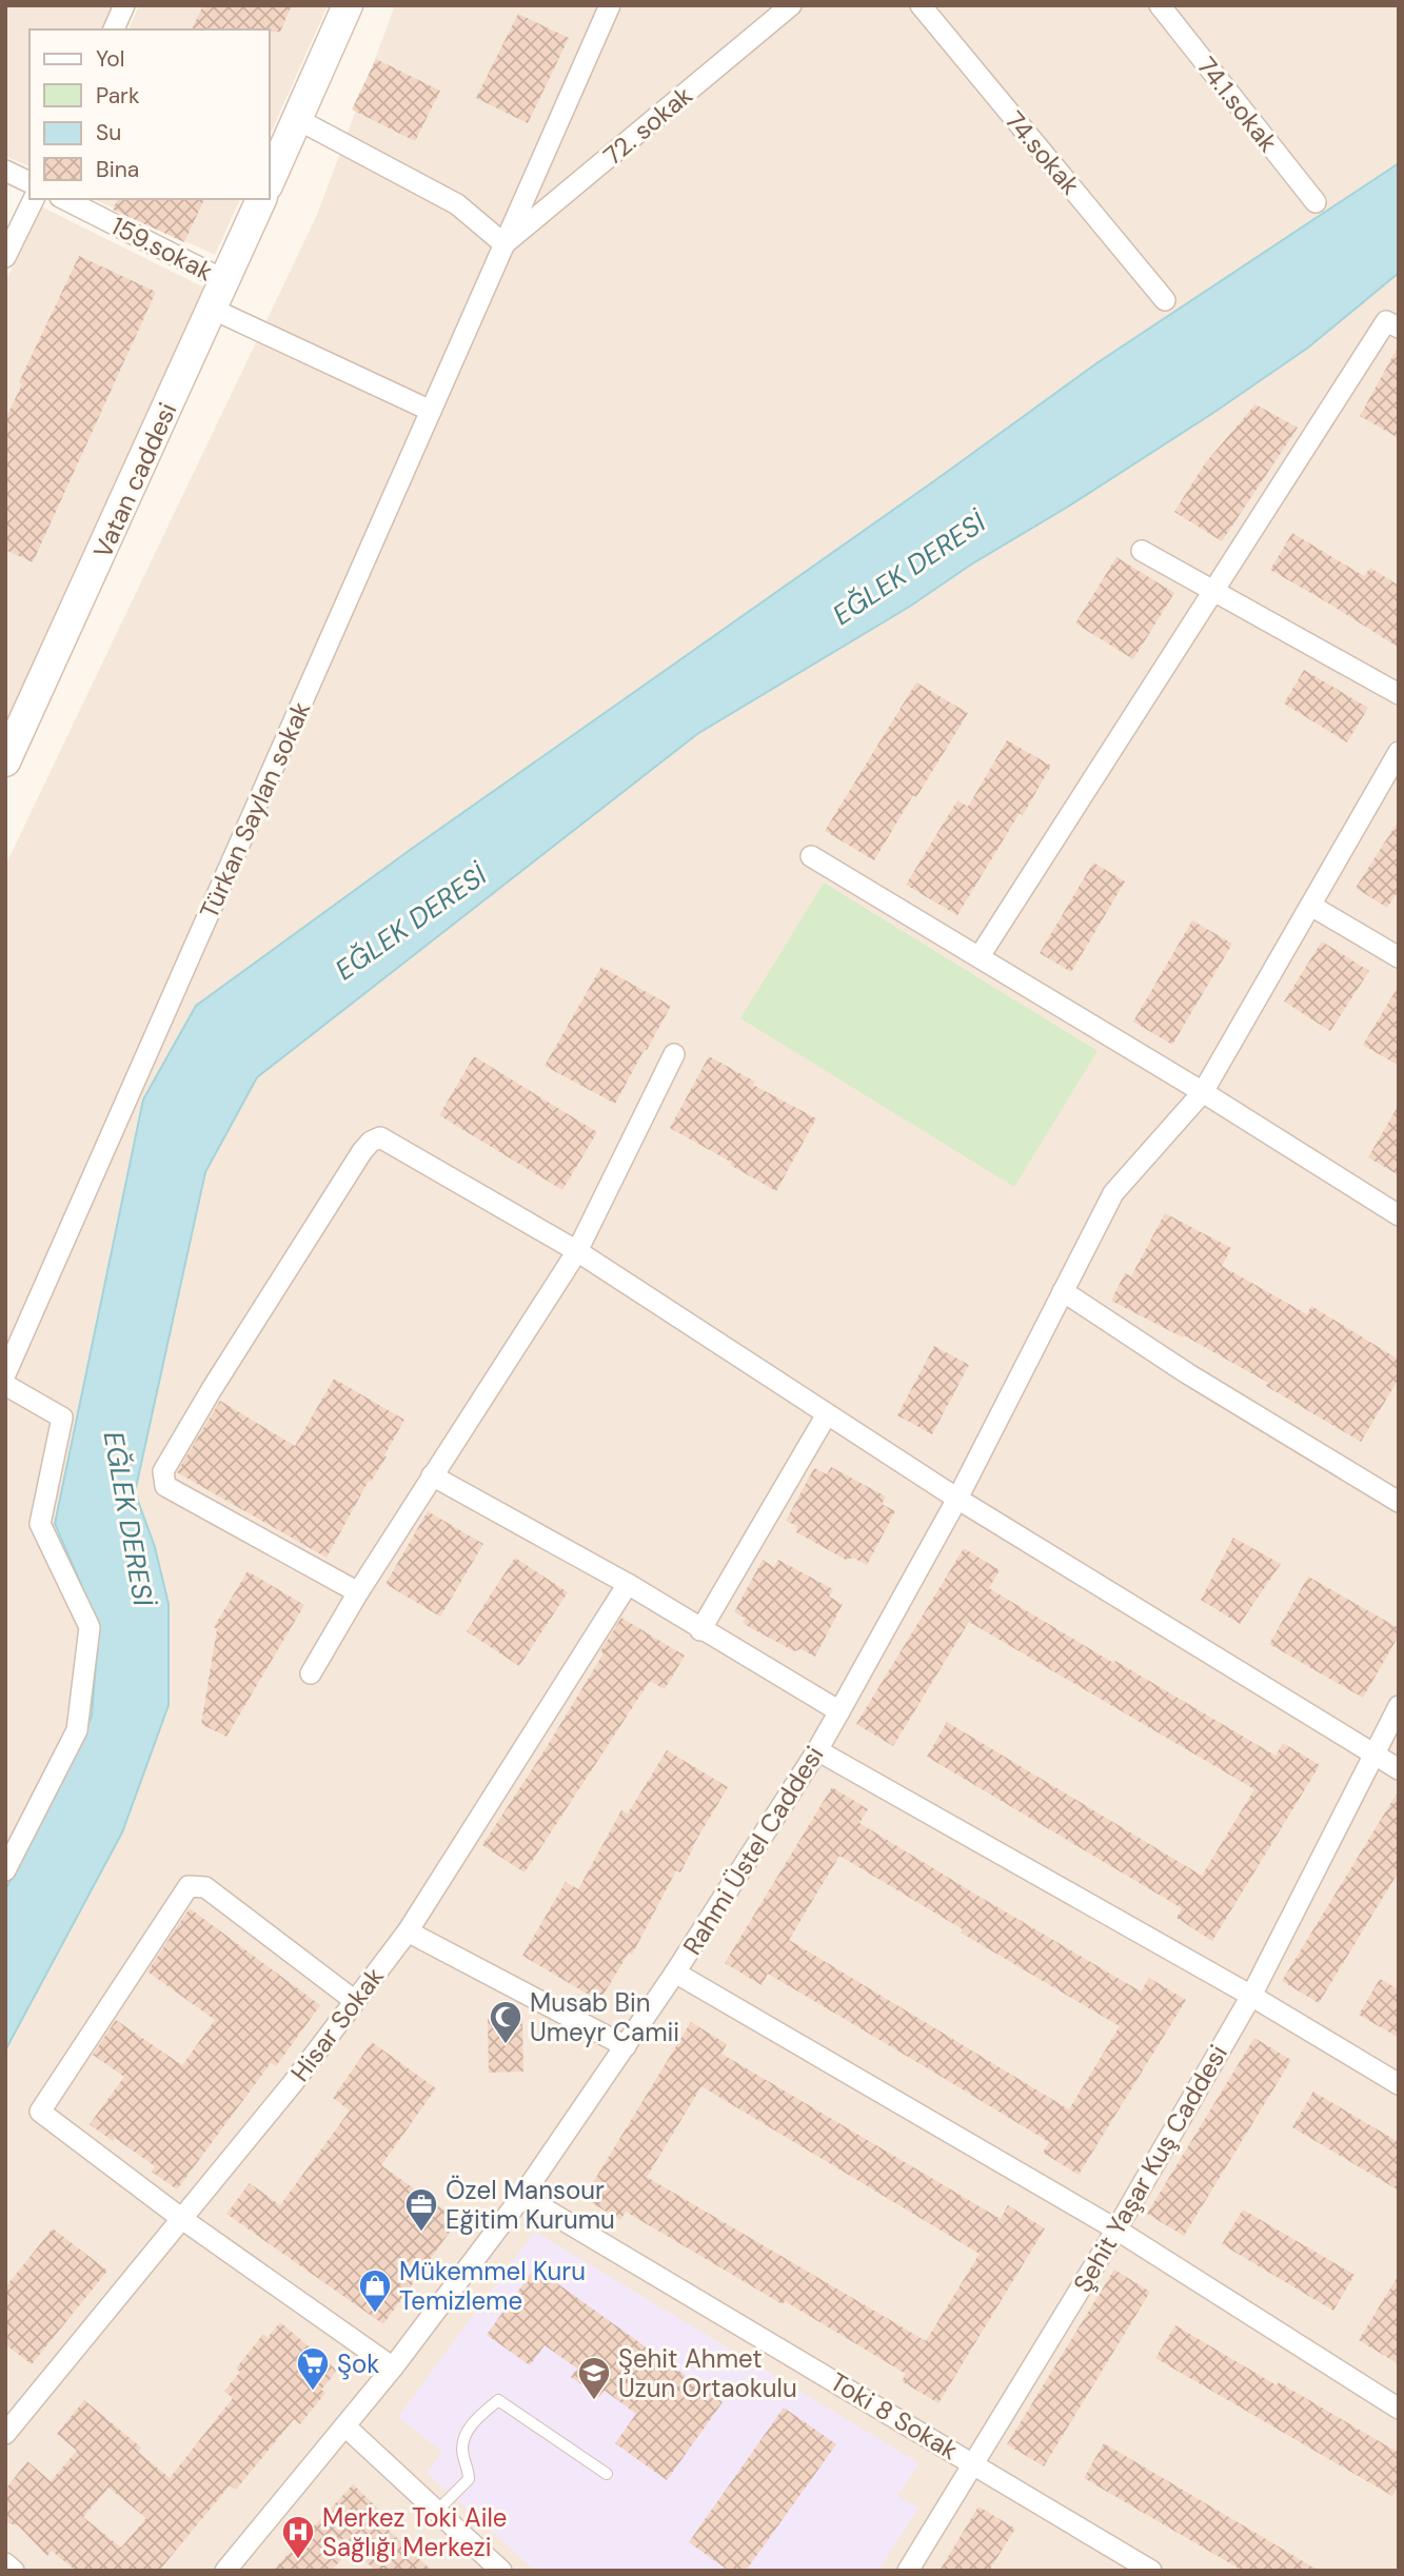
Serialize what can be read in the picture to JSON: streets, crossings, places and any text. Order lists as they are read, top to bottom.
{
  "streets": {
    "street": [
      "74.1.sokak",
      "72. sokak",
      "74.sokak",
      "159.sokak",
      "Vatan caddesi",
      "Türkan Saylan sokak",
      "Rahmi Üstel Caddesi",
      "Hisar Sokak",
      "Şehit Yaşar Kuş Caddesi",
      "Toki 8 Sokak"
    ]
  },
  "crossings": [
    ["72. sokak", "Türkan Saylan sokak"],
    ["159.sokak", "Vatan caddesi"],
    ["Rahmi Üstel Caddesi", "Toki 8 Sokak"],
    ["Şehit Yaşar Kuş Caddesi", "Toki 8 Sokak"]
  ],
  "water": ["EĞLEK DERESİ"],
  "places": {
    "mosque": ["Musab Bin Umeyr Camii"],
    "office": ["Özel Mansour Eğitim Kurumu"],
    "shop": ["Mükemmel Kuru Temizleme"],
    "supermarket": ["Şok"],
    "school or university": ["Şehit Ahmet Uzun Ortaokulu"],
    "hospital": ["Merkez Toki Aile Sağlığı Merkezi"]
  },
  "legend": [
    "Yol",
    "Park",
    "Su",
    "Bina"
  ]
}
